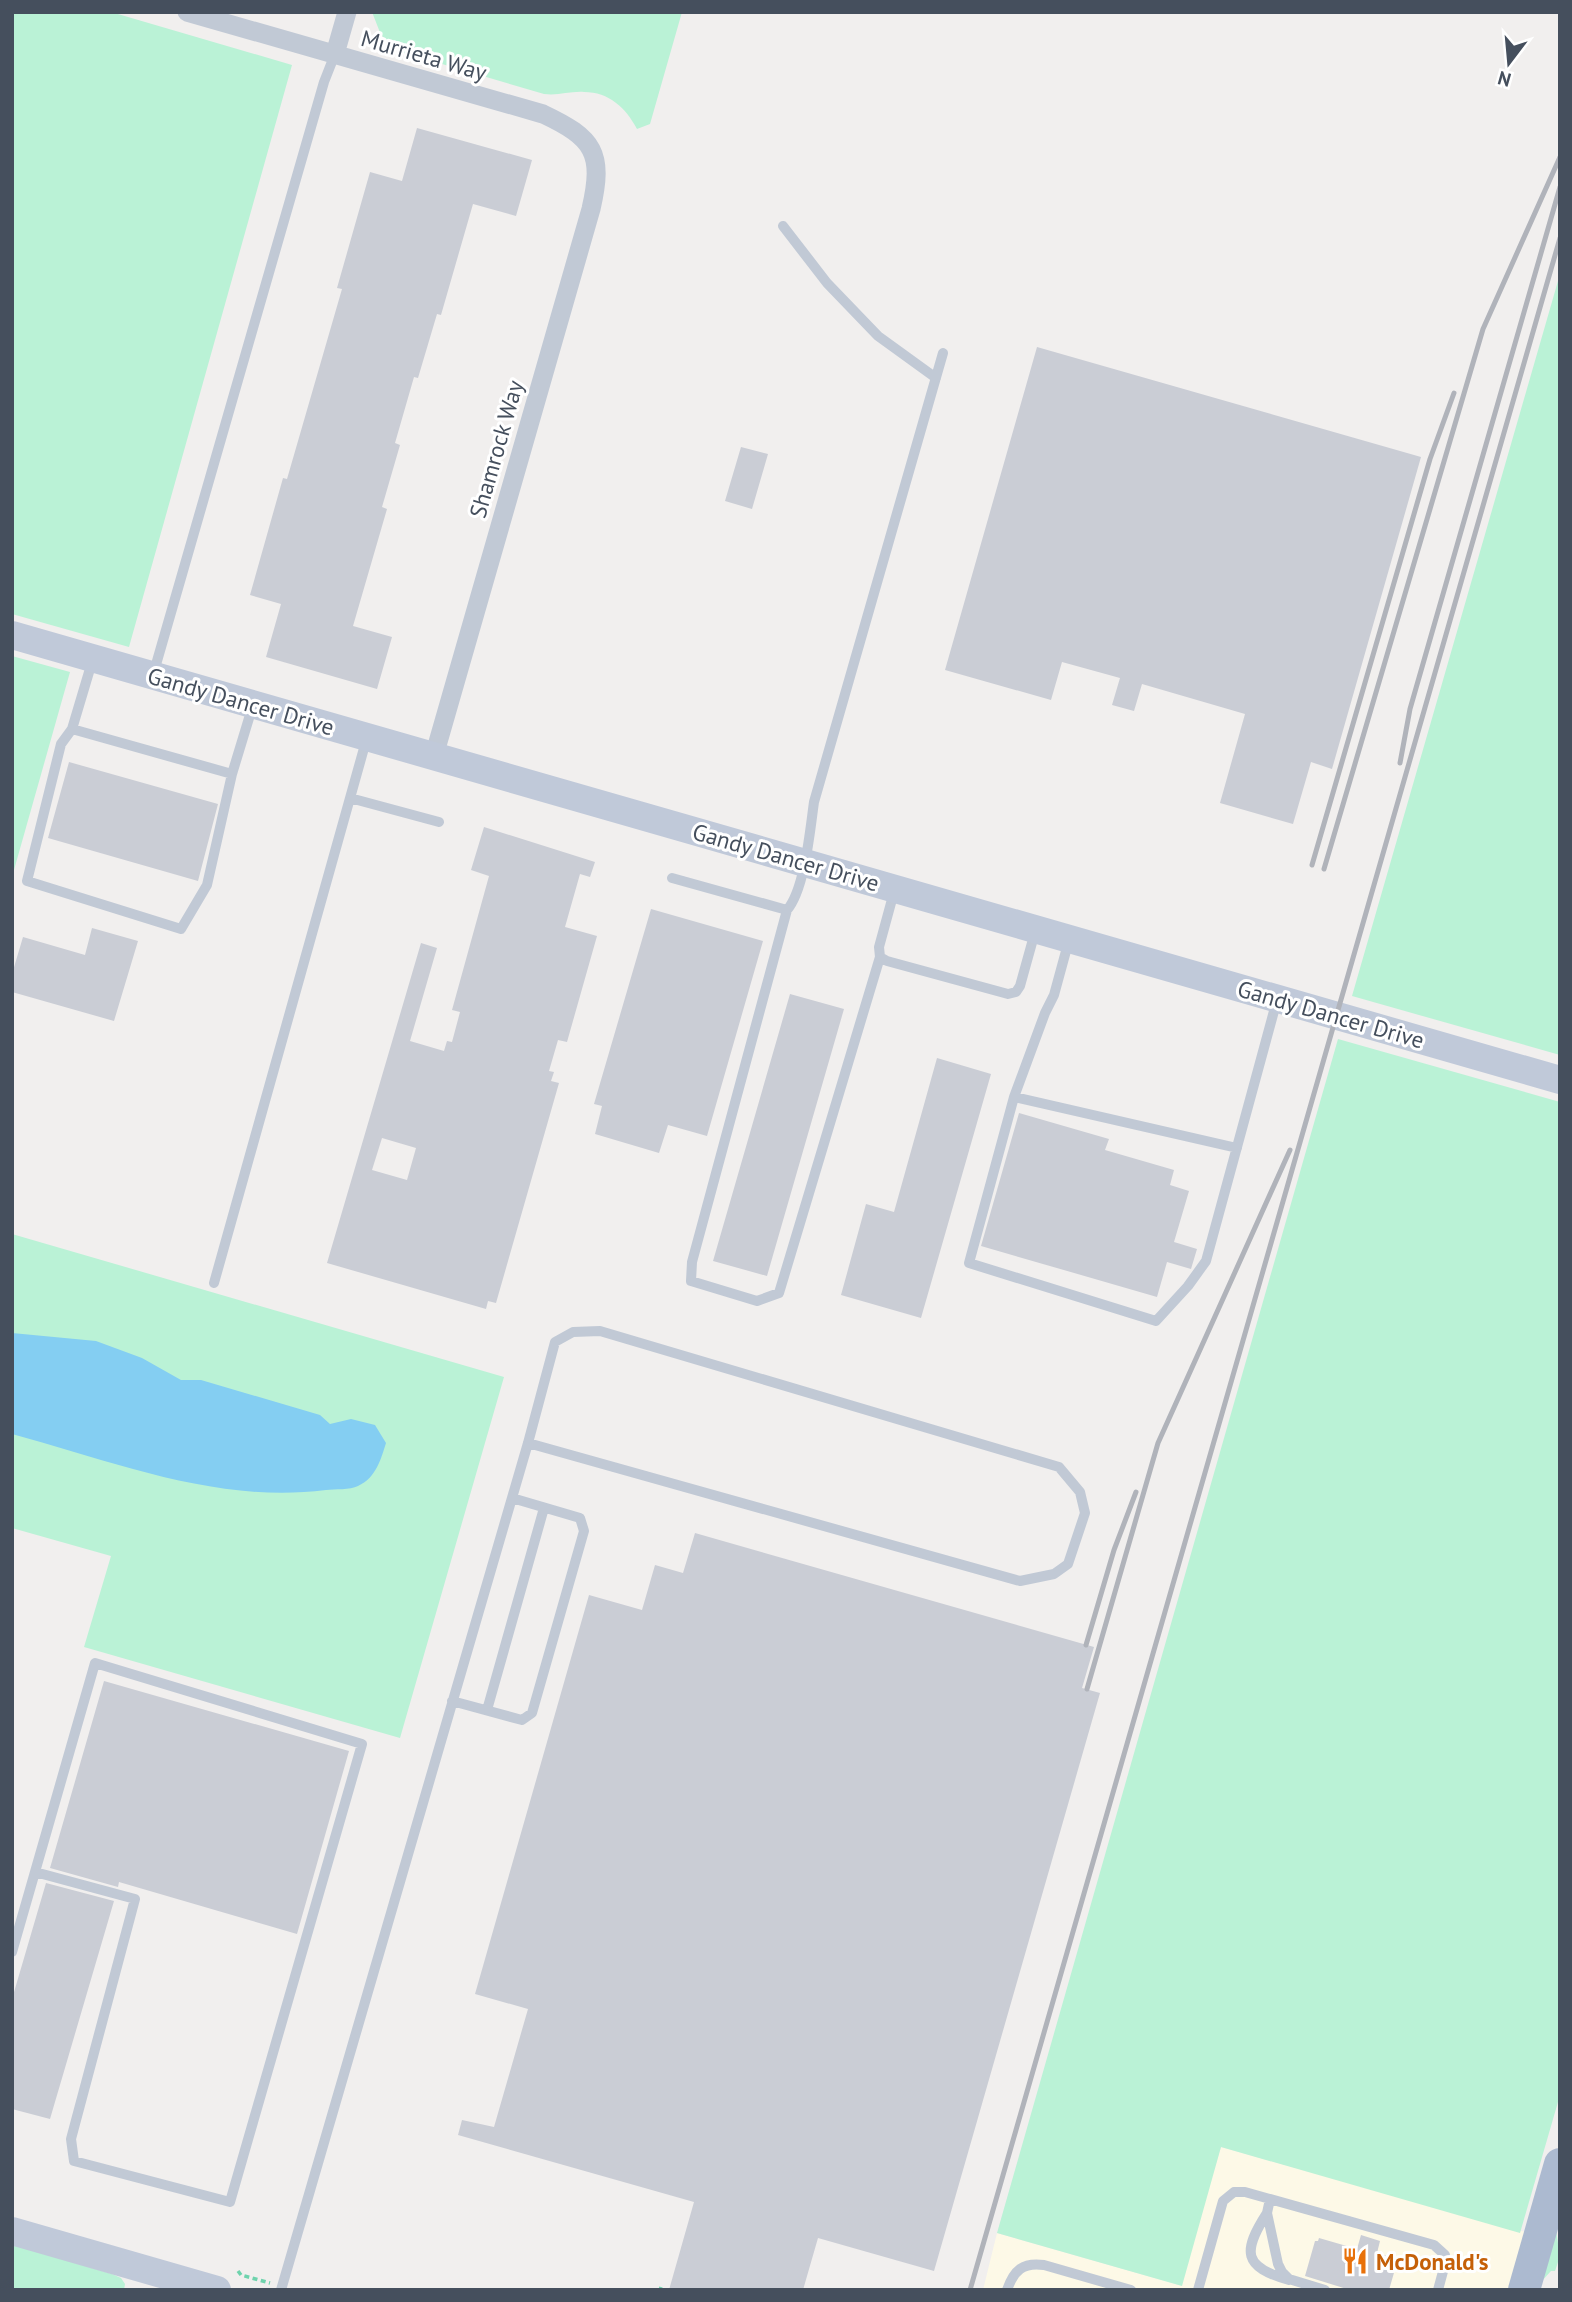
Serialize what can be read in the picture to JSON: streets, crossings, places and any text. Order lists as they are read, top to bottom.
{
  "streets": {
    "street": ["Murrieta Way", "Shamrock Way", "Gandy Dancer Drive"]
  },
  "crossings": [
    ["Murrieta Way", "Shamrock Way"],
    ["Shamrock Way", "Gandy Dancer Drive"]
  ],
  "places": {
    "restaurant": ["McDonald's"]
  },
  "north": "bottom"
}
